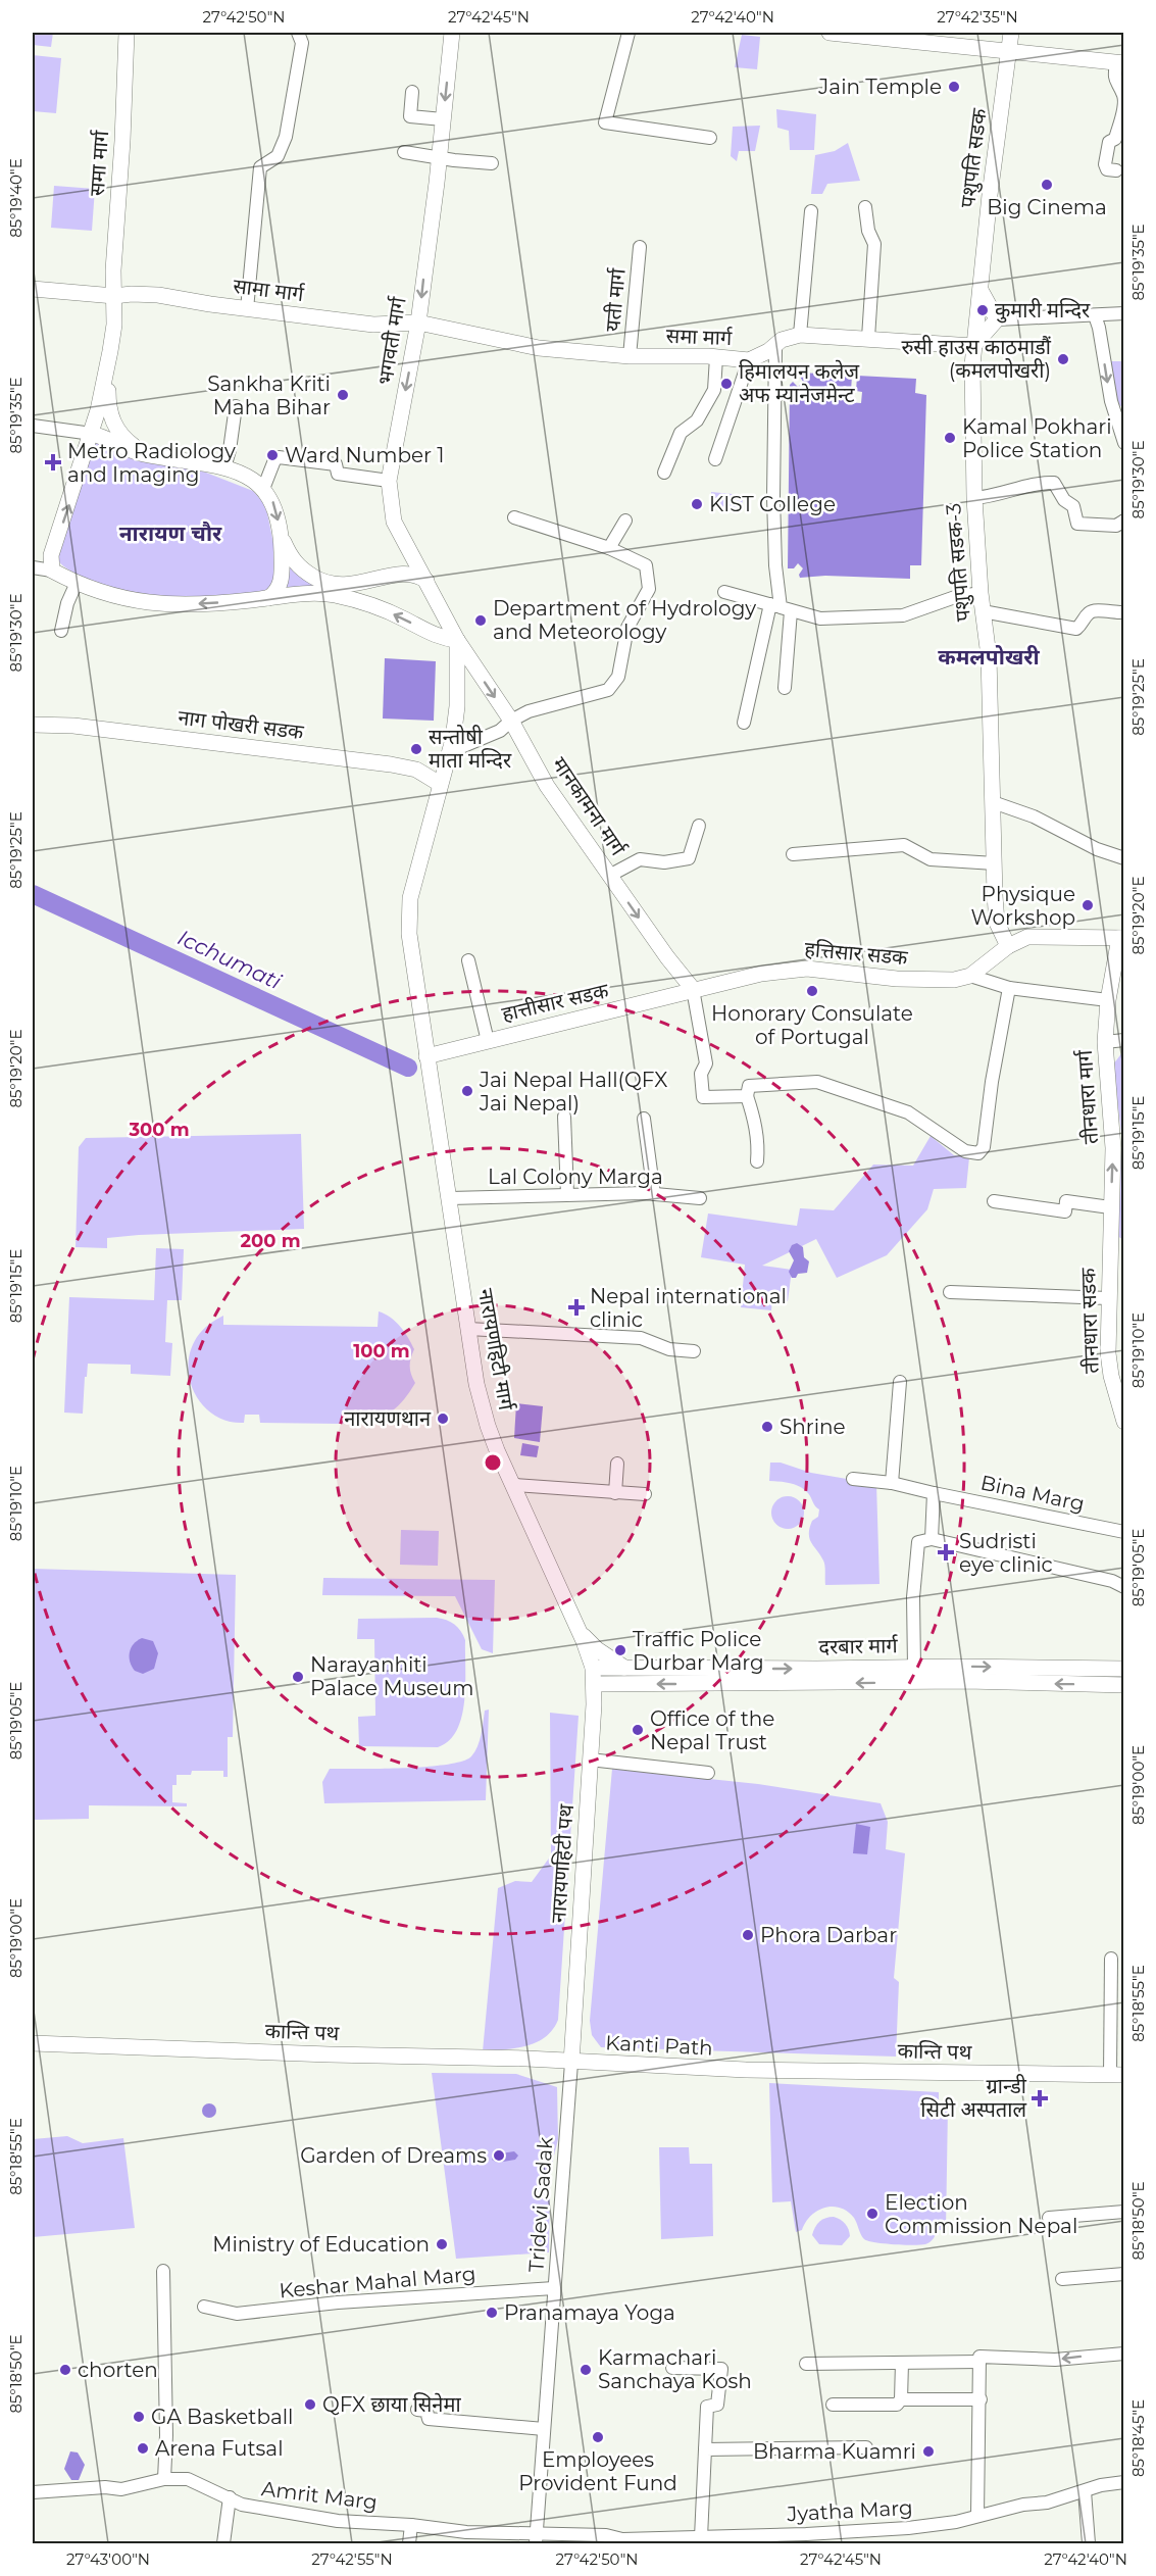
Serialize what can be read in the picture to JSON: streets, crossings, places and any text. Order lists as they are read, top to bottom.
{
  "streets": {
    "main road": [
      "पशुपति सडक",
      "समा मार्ग",
      "सामा मार्ग",
      "भगवती मार्ग",
      "पशुपति सडक-3",
      "नाग पोखरी सडक",
      "मानकामना मार्ग",
      "हत्तिसार सडक",
      "हात्तीसार सडक",
      "तीनधारा मार्ग",
      "तीनधारा सडक",
      "नारायणहिटी मार्ग",
      "दरबार मार्ग",
      "नारायणहिटी पथ",
      "कान्ति पथ",
      "Kanti Path"
    ],
    "street": [
      "यती मार्ग",
      "Lal Colony Marga",
      "Bina Marg",
      "Tridevi Sadak",
      "Keshar Mahal Marg",
      "Amrit Marg",
      "Jyatha Marg"
    ]
  },
  "crossings": [
    ["पशुपति सडक", "समा मार्ग"],
    ["पशुपति सडक", "पशुपति सडक-3"],
    ["समा मार्ग", "सामा मार्ग"],
    ["समा मार्ग", "यती मार्ग"],
    ["समा मार्ग", "भगवती मार्ग"],
    ["समा मार्ग", "पशुपति सडक-3"],
    ["सामा मार्ग", "भगवती मार्ग"],
    ["भगवती मार्ग", "मानकामना मार्ग"],
    ["भगवती मार्ग", "नारायणहिटी मार्ग"],
    ["नाग पोखरी सडक", "नारायणहिटी मार्ग"],
    ["मानकामना मार्ग", "हत्तिसार सडक"],
    ["मानकामना मार्ग", "हात्तीसार सडक"],
    ["मानकामना मार्ग", "नारायणहिटी मार्ग"],
    ["हत्तिसार सडक", "हात्तीसार सडक"],
    ["हात्तीसार सडक", "नारायणहिटी मार्ग"],
    ["तीनधारा मार्ग", "तीनधारा सडक"],
    ["Lal Colony Marga", "नारायणहिटी मार्ग"],
    ["नारायणहिटी मार्ग", "दरबार मार्ग"],
    ["नारायणहिटी मार्ग", "नारायणहिटी पथ"],
    ["दरबार मार्ग", "नारायणहिटी पथ"],
    ["नारायणहिटी पथ", "कान्ति पथ"],
    ["नारायणहिटी पथ", "Kanti Path"],
    ["नारायणहिटी पथ", "Tridevi Sadak"],
    ["कान्ति पथ", "Kanti Path"],
    ["कान्ति पथ", "Tridevi Sadak"],
    ["Kanti Path", "Tridevi Sadak"],
    ["Tridevi Sadak", "Keshar Mahal Marg"],
    ["Tridevi Sadak", "Amrit Marg"],
    ["Tridevi Sadak", "Jyatha Marg"],
    ["Amrit Marg", "Jyatha Marg"]
  ],
  "one_way": ["भगवती मार्ग", "मानकामना मार्ग", "तीनधारा मार्ग"],
  "districts": ["नारायण चौर", "कमलपोखरी"],
  "water": ["Icchumati"],
  "places": {
    "other": [
      "Jain Temple",
      "Big Cinema",
      "कुमारी मन्दिर",
      "रुसी हाउस काठमाडौं (कमलपोखरी)",
      "हिमालयन कलेज अफ म्यानेजमेन्ट",
      "Sankha Kriti Maha Bihar",
      "Kamal Pokhari Police Station",
      "Ward Number 1",
      "KIST College",
      "Department of Hydrology and Meteorology",
      "सन्तोषी माता मन्दिर",
      "Physique Workshop",
      "Honorary Consulate of Portugal",
      "Jai Nepal Hall(QFX Jai Nepal)",
      "नारायणथान",
      "Shrine",
      "Traffic Police Durbar Marg",
      "Narayanhiti Palace Museum",
      "Office of the Nepal Trust",
      "Phora Darbar",
      "Garden of Dreams",
      "Election Commission Nepal",
      "Ministry of Education",
      "Pranamaya Yoga",
      "chorten",
      "Karmachari Sanchaya Kosh",
      "QFX छाया सिनेमा",
      "GA Basketball",
      "Employees Provident Fund",
      "Arena Futsal",
      "Bharma Kuamri"
    ],
    "health": [
      "Metro Radiology and Imaging",
      "Nepal international clinic",
      "Sudristi eye clinic",
      "ग्रान्डी सिटी अस्पताल"
    ]
  },
  "coordinates": [
    "27°42'50\"N",
    "27°42'45\"N",
    "27°42'40\"N",
    "27°42'35\"N",
    "85°19'40\"E",
    "85°19'35\"E",
    "85°19'30\"E",
    "85°19'25\"E",
    "85°19'20\"E",
    "85°19'15\"E",
    "85°19'10\"E",
    "85°19'05\"E",
    "85°19'00\"E",
    "85°18'55\"E",
    "85°18'50\"E",
    "85°18'45\"E",
    "27°43'00\"N",
    "27°42'55\"N"
  ],
  "rings": ["300 m", "200 m", "100 m"]
}
